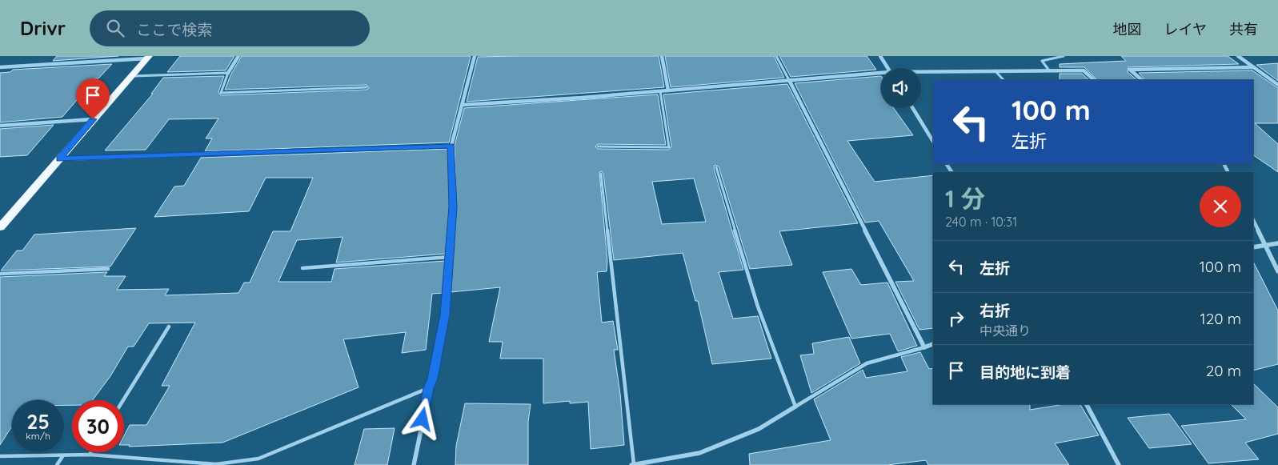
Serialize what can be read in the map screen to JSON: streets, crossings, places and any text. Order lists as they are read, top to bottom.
{
  "page": {
    "header": "Drivr",
    "search": "ここで検索",
    "nav": ["地図", "レイヤ", "共有"],
    "turn": ["100 m", "左折"],
    "heading": ["1 分", "240 m · 10:31"],
    "list": [
      {
        "name": "左折",
        "value": "100 m"
      },
      {
        "name": "右折",
        "note": "中央通り",
        "value": "120 m"
      },
      {
        "name": "目的地に到着",
        "value": "20 m"
      }
    ],
    "speed": "25 km/h",
    "limit": "30"
  }
}
